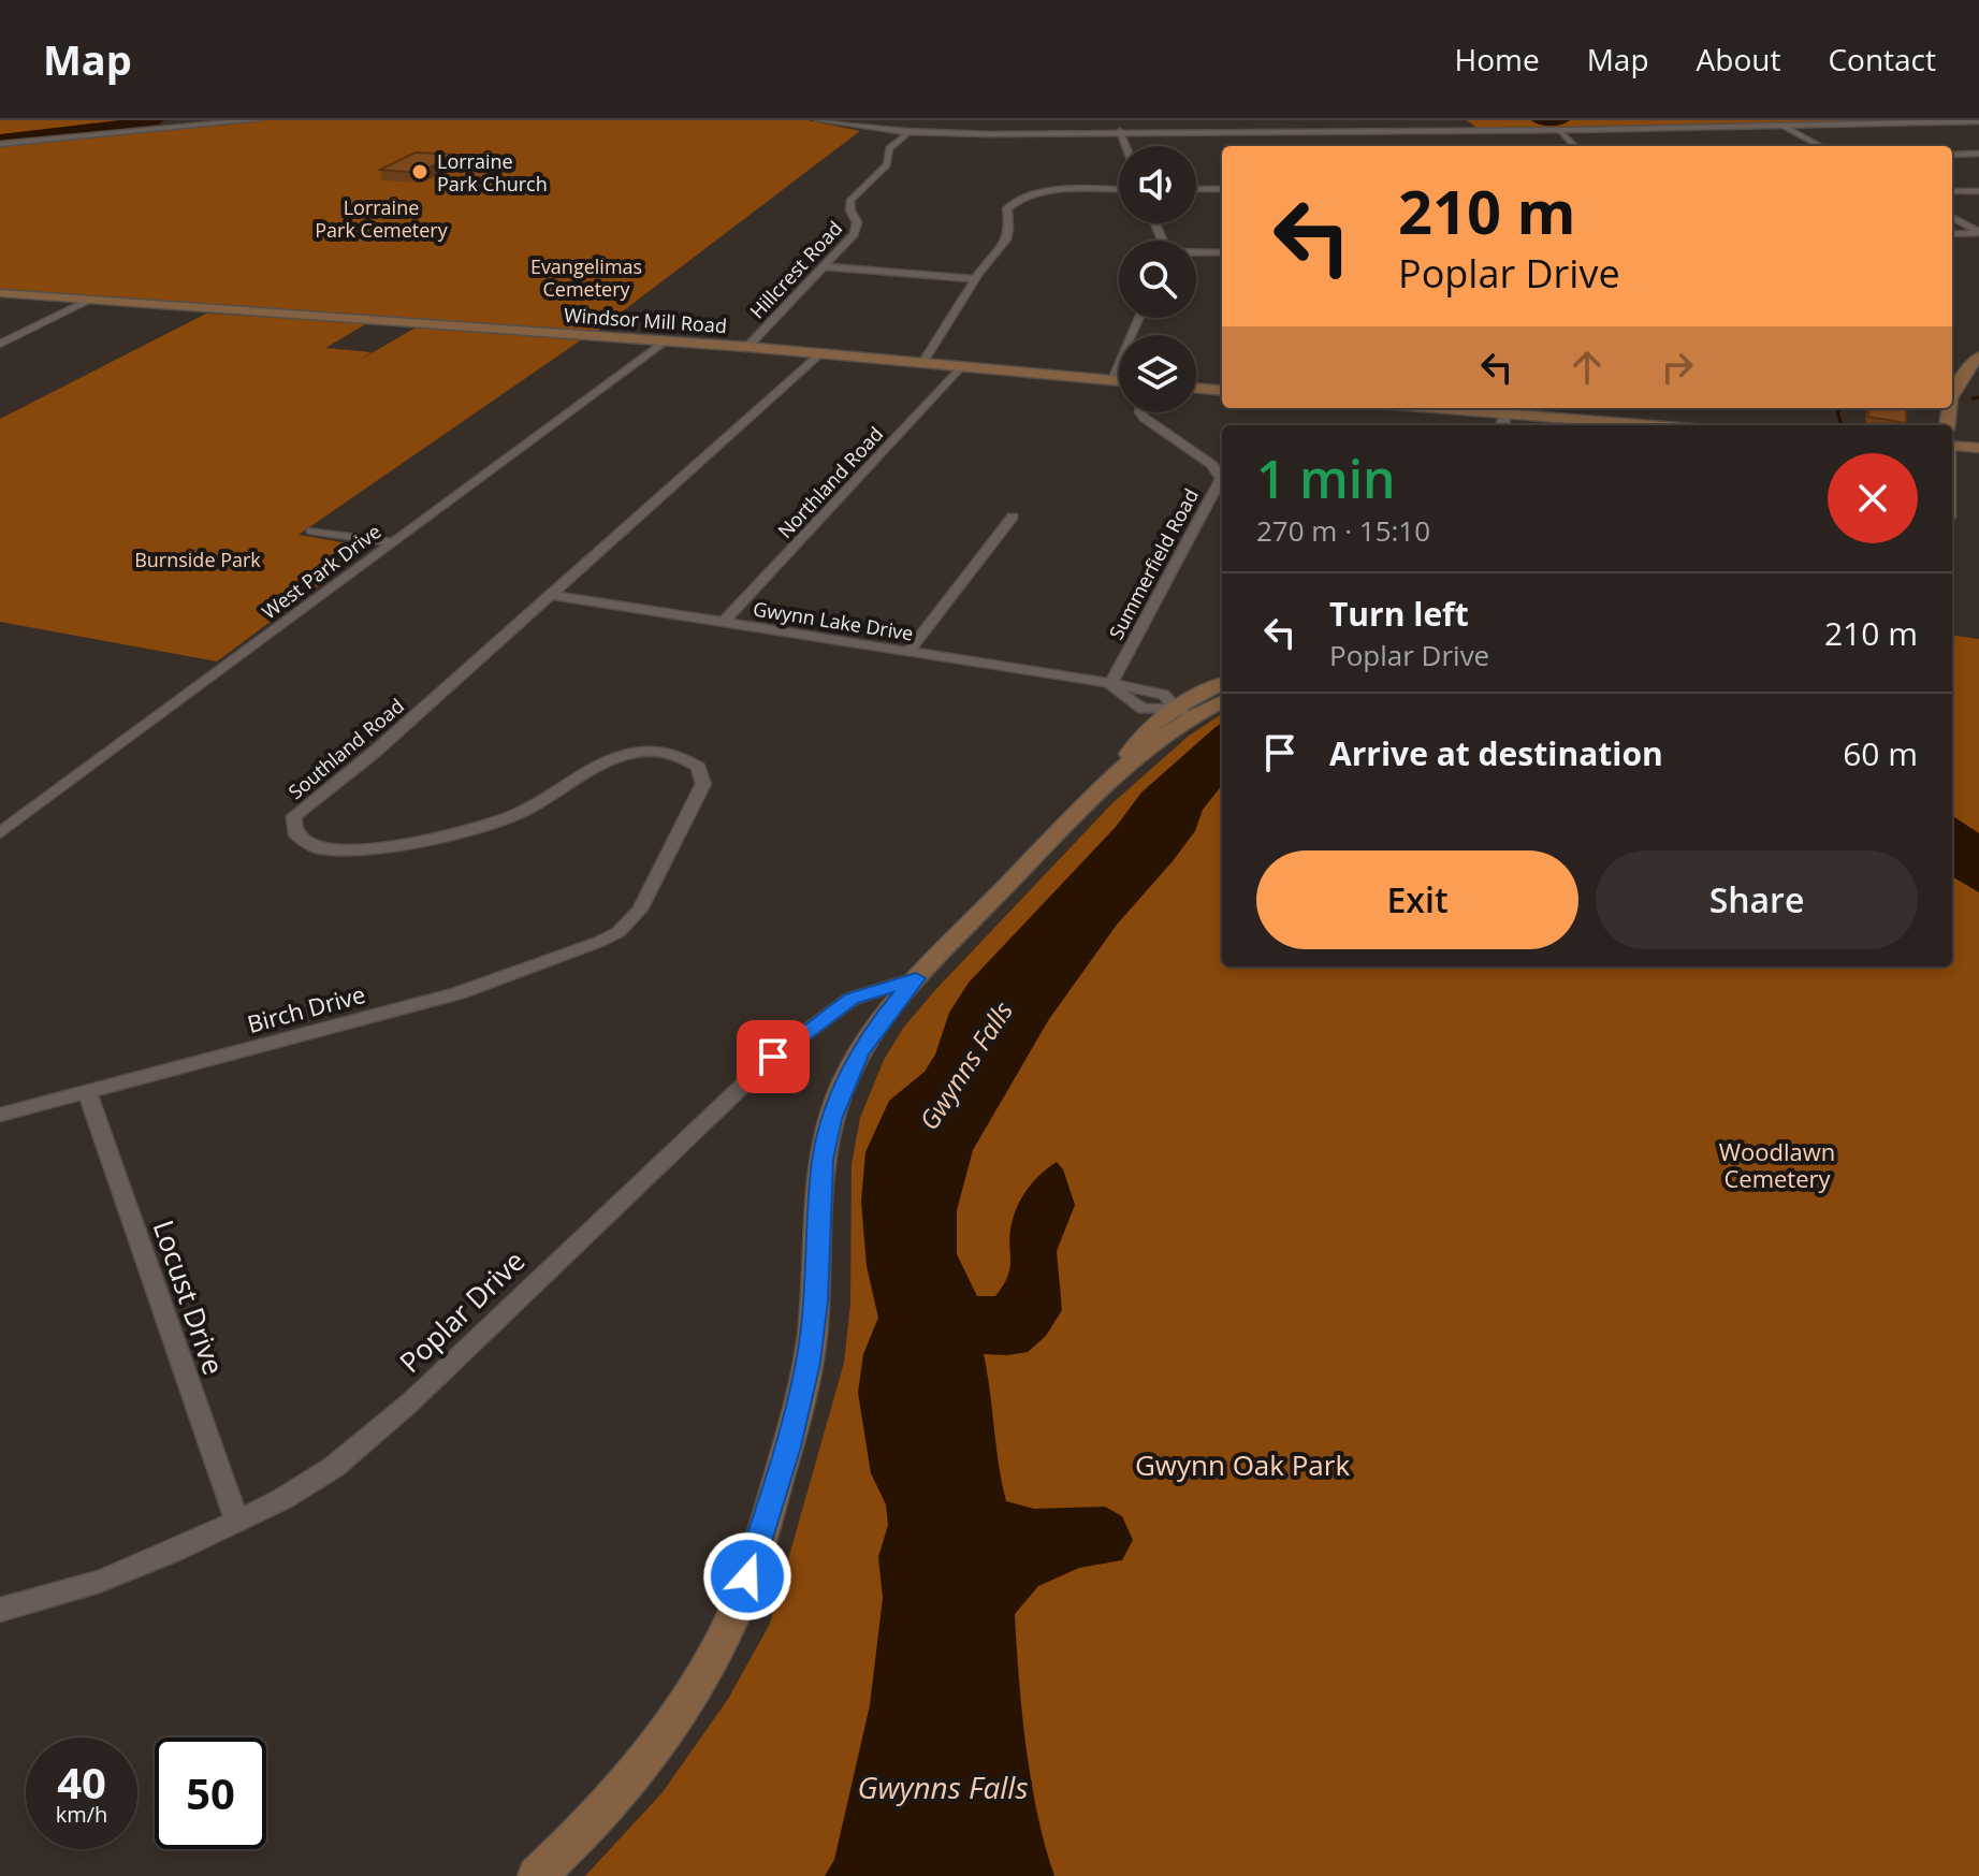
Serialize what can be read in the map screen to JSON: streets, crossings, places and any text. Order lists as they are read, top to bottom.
{
  "streets": {
    "main road": ["Windsor Mill Road"],
    "street": [
      "Hillcrest Road",
      "Northland Road",
      "Summerfield Road",
      "West Park Drive",
      "Gwynn Lake Drive",
      "Southland Road",
      "Birch Drive",
      "Locust Drive",
      "Poplar Drive"
    ]
  },
  "crossings": [
    ["Hillcrest Road", "Windsor Mill Road"],
    ["Windsor Mill Road", "Northland Road"],
    ["Windsor Mill Road", "West Park Drive"],
    ["Windsor Mill Road", "Southland Road"],
    ["Northland Road", "Gwynn Lake Drive"],
    ["Summerfield Road", "Gwynn Lake Drive"],
    ["Gwynn Lake Drive", "Southland Road"],
    ["Southland Road", "Birch Drive"],
    ["Birch Drive", "Locust Drive"],
    ["Locust Drive", "Poplar Drive"]
  ],
  "water": ["Gwynns Falls"],
  "parks": [
    "Lorraine Park Cemetery",
    "Evangelimas Cemetery",
    "Burnside Park",
    "Woodlawn Cemetery",
    "Gwynn Oak Park"
  ],
  "places": ["Lorraine Park Church"],
  "page": {
    "header": "Map",
    "nav": [
      "Home",
      "Map",
      "About",
      "Contact"
    ],
    "turn": ["210 m", "Poplar Drive"],
    "heading": ["1 min", "270 m · 15:10"],
    "list": [
      {
        "name": "Turn left",
        "note": "Poplar Drive",
        "value": "210 m"
      },
      {
        "name": "Arrive at destination",
        "value": "60 m"
      }
    ],
    "buttons": ["Exit", "Share"],
    "speed": "40 km/h",
    "limit": "50"
  }
}
